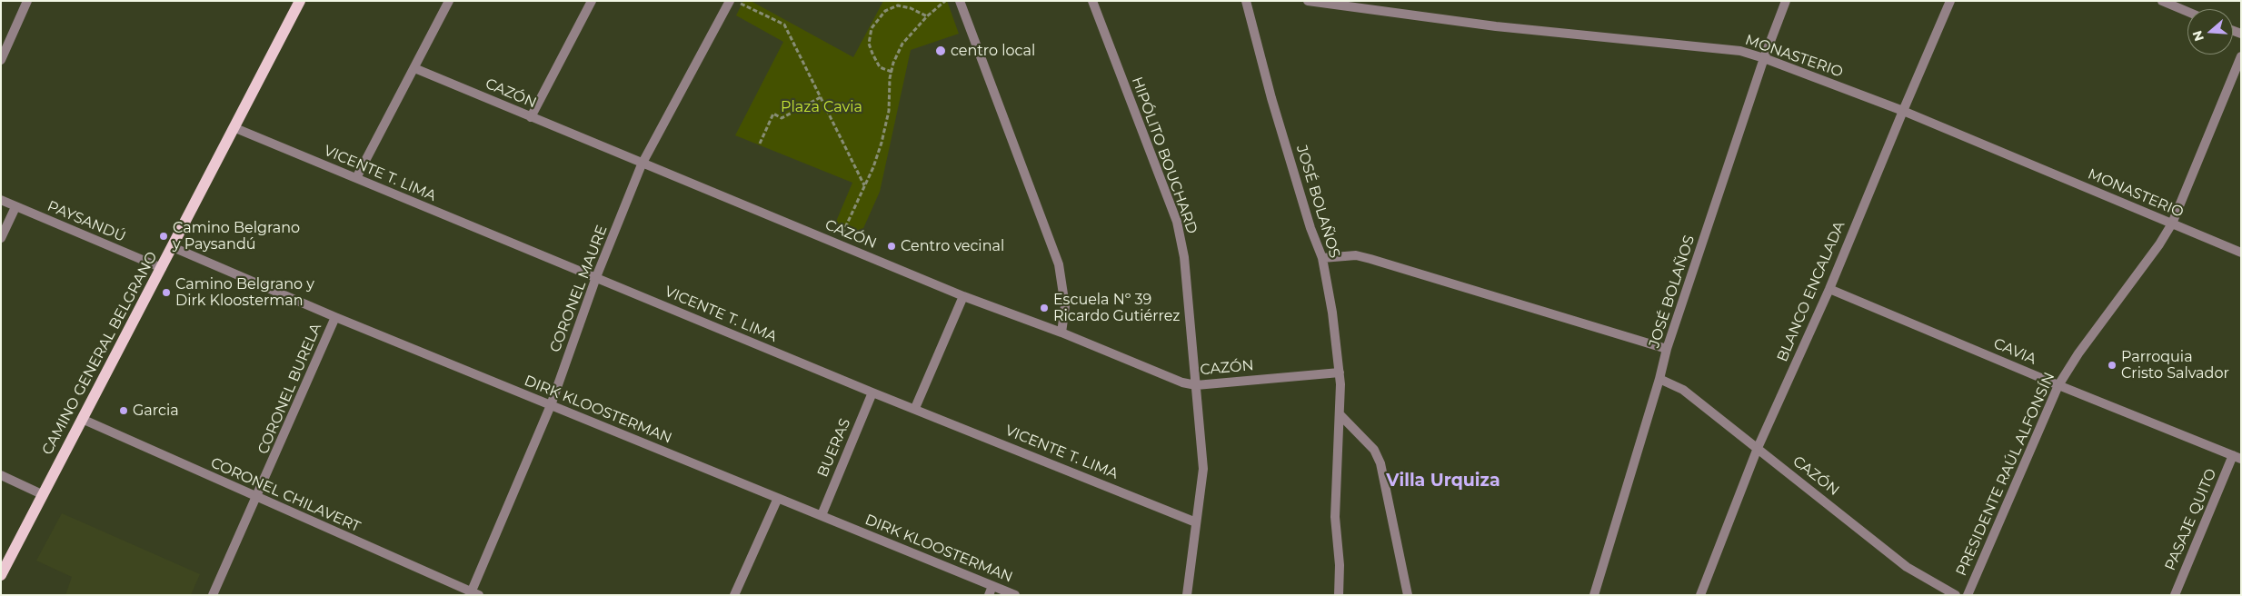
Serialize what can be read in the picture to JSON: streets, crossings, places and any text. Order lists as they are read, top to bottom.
{
  "streets": {
    "main road": ["CAMINO GENERAL BELGRANO"],
    "street": [
      "MONASTERIO",
      "CAZÓN",
      "HIPÓLITO BOUCHARD",
      "VICENTE T. LIMA",
      "JOSÉ BOLAÑOS",
      "PAYSANDÚ",
      "CORONEL MAURE",
      "BLANCO ENCALADA",
      "CAVIA",
      "CORONEL BURELA",
      "DIRK KLOOSTERMAN",
      "BUERAS",
      "PRESIDENTE RAÚL ALFONSÍN",
      "CORONEL CHILAVERT",
      "PASAJE QUITO"
    ]
  },
  "crossings": [
    ["MONASTERIO", "JOSÉ BOLAÑOS"],
    ["MONASTERIO", "BLANCO ENCALADA"],
    ["MONASTERIO", "PRESIDENTE RAÚL ALFONSÍN"],
    ["CAZÓN", "HIPÓLITO BOUCHARD"],
    ["CAZÓN", "JOSÉ BOLAÑOS"],
    ["CAZÓN", "CORONEL MAURE"],
    ["CAZÓN", "BLANCO ENCALADA"],
    ["HIPÓLITO BOUCHARD", "VICENTE T. LIMA"],
    ["VICENTE T. LIMA", "CORONEL MAURE"],
    ["VICENTE T. LIMA", "CAMINO GENERAL BELGRANO"],
    ["VICENTE T. LIMA", "BUERAS"],
    ["PAYSANDÚ", "CAMINO GENERAL BELGRANO"],
    ["CORONEL MAURE", "DIRK KLOOSTERMAN"],
    ["CORONEL MAURE", "CORONEL CHILAVERT"],
    ["BLANCO ENCALADA", "CAVIA"],
    ["CAVIA", "PRESIDENTE RAÚL ALFONSÍN"],
    ["CAVIA", "PASAJE QUITO"],
    ["CAMINO GENERAL BELGRANO", "DIRK KLOOSTERMAN"],
    ["CAMINO GENERAL BELGRANO", "CORONEL CHILAVERT"],
    ["CORONEL BURELA", "DIRK KLOOSTERMAN"],
    ["CORONEL BURELA", "CORONEL CHILAVERT"],
    ["DIRK KLOOSTERMAN", "BUERAS"]
  ],
  "districts": ["Villa Urquiza"],
  "parks": ["Plaza Cavia"],
  "places": [
    "centro local",
    "Camino Belgrano y Paysandú",
    "Centro vecinal",
    "Camino Belgrano y Dirk Kloosterman",
    "Escuela Nº 39 Ricardo Gutiérrez",
    "Parroquia Cristo Salvador",
    "Garcia"
  ],
  "north": "left"
}
